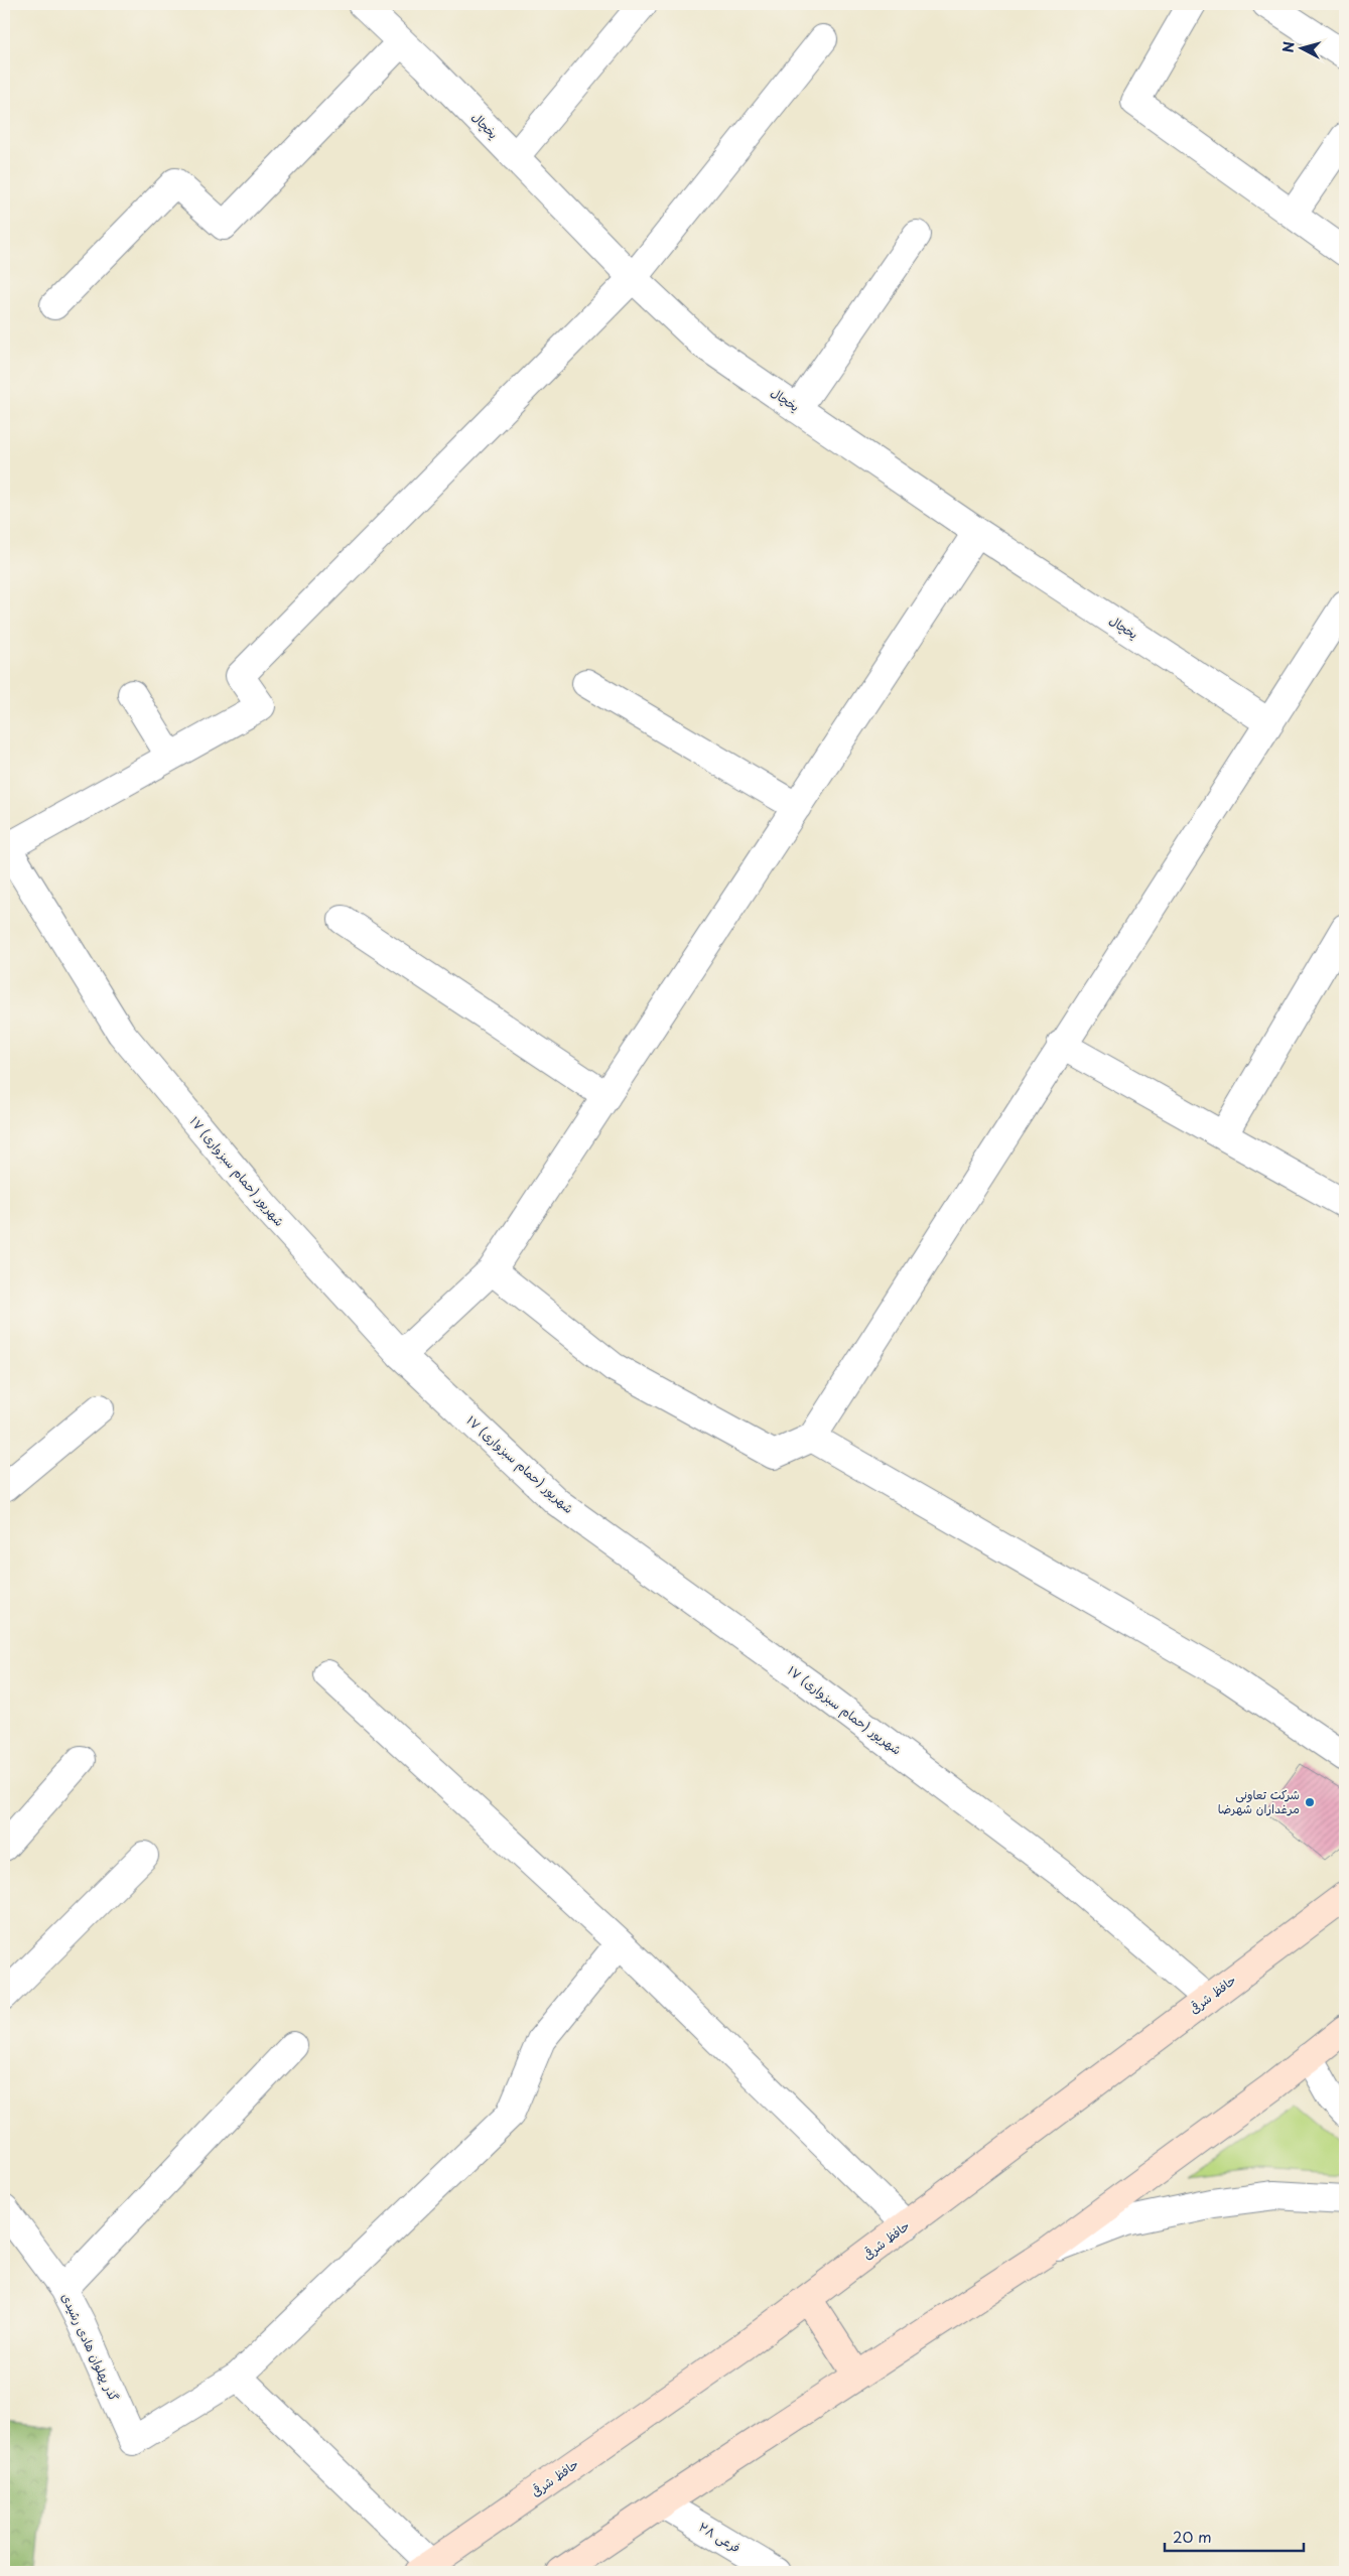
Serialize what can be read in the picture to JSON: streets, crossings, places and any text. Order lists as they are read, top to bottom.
{
  "streets": {
    "main road": ["حافظ شرقی"],
    "street": [
      "یخچال",
      "۱۷ شهریور (حمام سبزواری)",
      "گذر پهلوان هادی رشیدی",
      "فرعی ۲۸"
    ]
  },
  "crossings": [
    ["۱۷ شهریور (حمام سبزواری)", "حافظ شرقی"]
  ],
  "places": ["شرکت تعاونی مرغداران شهرضا"],
  "scale_bar": "20 m",
  "north": "left"
}
